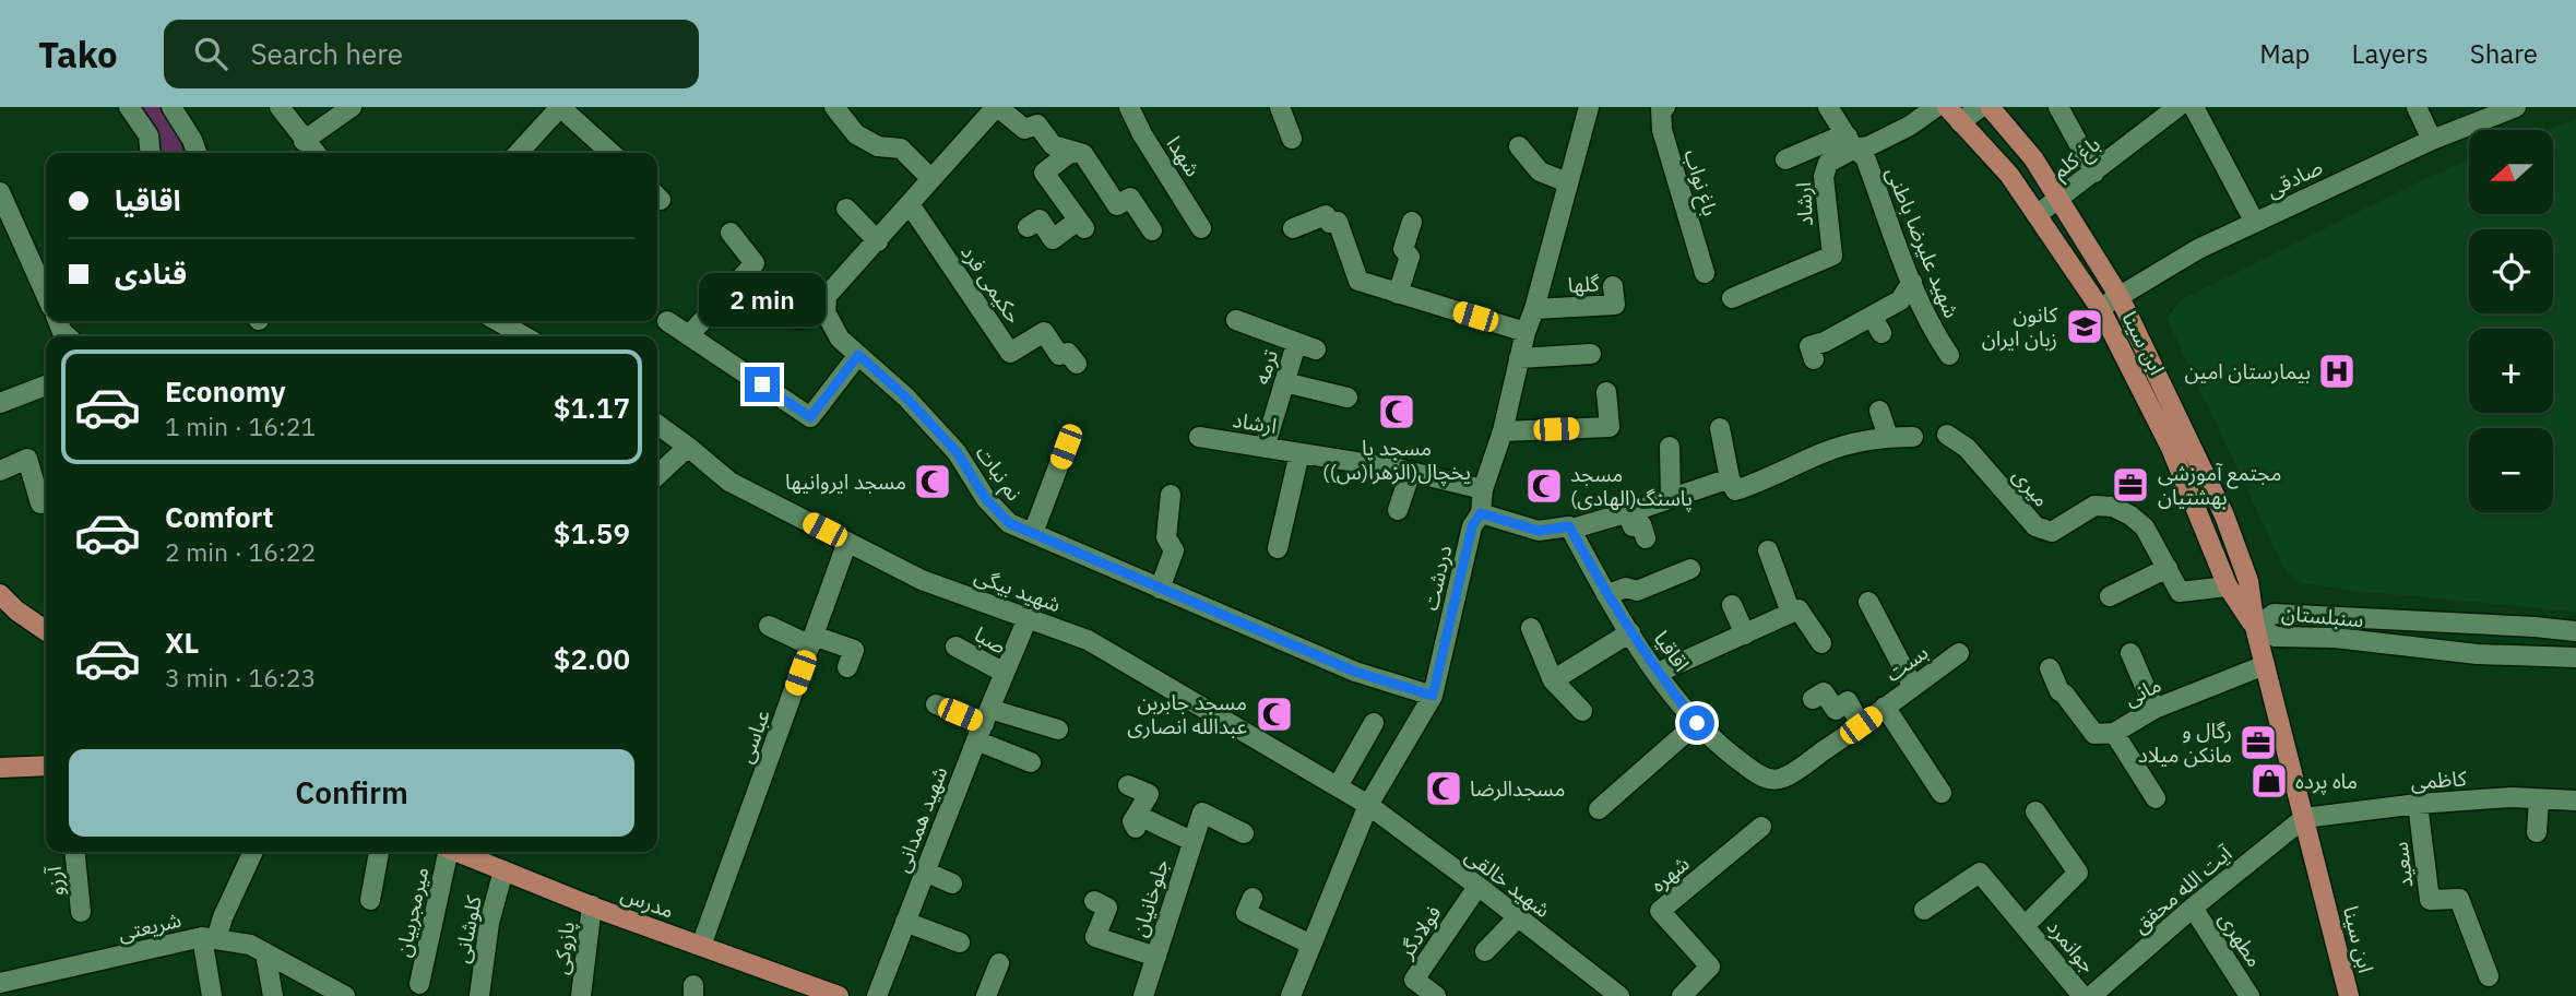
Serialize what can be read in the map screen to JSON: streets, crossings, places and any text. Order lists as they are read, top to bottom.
{
  "streets": {
    "main road": ["ابن سینا", "مدرس"],
    "street": [
      "شهدا",
      "باغ کلم",
      "صادقی",
      "باغ نواب",
      "ارشاد",
      "شهید علیرضا باطنی",
      "حکیمی فرد",
      "گلها",
      "ترمه",
      "نم نبات",
      "میری",
      "دردشت",
      "شهید بیگی",
      "سنبلستان",
      "صبا",
      "اقاقیا",
      "بست",
      "مانی",
      "عباسی",
      "کاظمی",
      "شهید همدانی",
      "سعید",
      "شهره",
      "آرزو",
      "شهید خالقی",
      "آیت الله محقق",
      "جلوخانیان",
      "میرمجربیان",
      "شریعتی",
      "کلوشانی",
      "فولادگر",
      "مطهری",
      "جوانمرد",
      "پازوکی"
    ]
  },
  "crossings": [
    ["باغ کلم", "ابن سینا"],
    ["صادقی", "ابن سینا"],
    ["ارشاد", "شهید علیرضا باطنی"],
    ["ارشاد", "ترمه"],
    ["ارشاد", "دردشت"],
    ["گلها", "دردشت"],
    ["ابن سینا", "میری"],
    ["ابن سینا", "سنبلستان"],
    ["ابن سینا", "مانی"],
    ["ابن سینا", "کاظمی"],
    ["ابن سینا", "آیت الله محقق"],
    ["نم نبات", "دردشت"],
    ["دردشت", "شهید بیگی"],
    ["دردشت", "شهید خالقی"],
    ["شهید بیگی", "عباسی"],
    ["شهید بیگی", "شهید همدانی"],
    ["شهید بیگی", "شهید خالقی"],
    ["صبا", "شهید همدانی"],
    ["اقاقیا", "بست"],
    ["عباسی", "مدرس"],
    ["کاظمی", "سعید"],
    ["کاظمی", "آیت الله محقق"],
    ["شهید خالقی", "فولادگر"],
    ["آیت الله محقق", "مطهری"],
    ["مدرس", "کلوشانی"],
    ["مدرس", "پازوکی"]
  ],
  "places": {
    "school or university": ["کانون زبان ایران"],
    "hospital": ["بیمارستان امین"],
    "mosque": [
      "مسجد پا یخچال(الزهرا(س))",
      "مسجد ایروانیها",
      "مسجد پاسنگ(الهادی)",
      "مسجد جابربن عبدالله انصاری",
      "مسجدالرضا"
    ],
    "office": ["مجتمع آموزشی بهشتیان", "رگال و مانکن میلاد"],
    "shop": ["ماه پرده"]
  },
  "north": "left",
  "page": {
    "header": "Tako",
    "search": "Search here",
    "nav": ["Map", "Layers", "Share"],
    "map_buttons": ["+", "−"],
    "banner": ["اقاقیا", "قنادی"],
    "bubble": "2 min",
    "list": [
      {
        "name": "Economy",
        "note": "1 min · 16:21",
        "value": "$1.17"
      },
      {
        "name": "Comfort",
        "note": "2 min · 16:22",
        "value": "$1.59"
      },
      {
        "name": "XL",
        "note": "3 min · 16:23",
        "value": "$2.00"
      }
    ],
    "buttons": "Confirm"
  }
}
